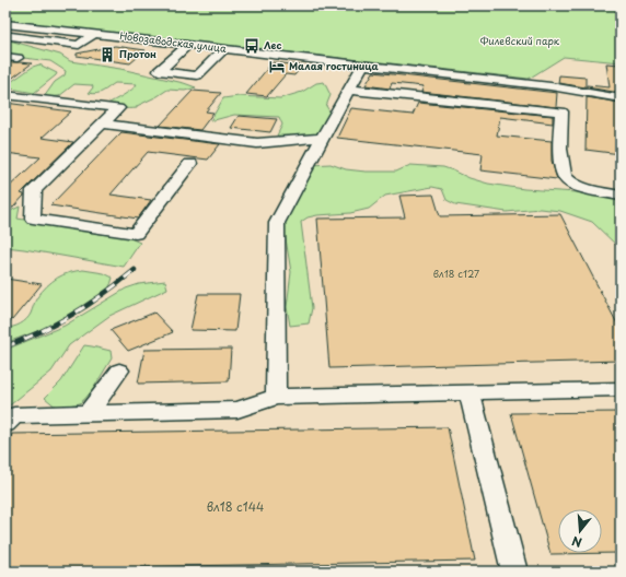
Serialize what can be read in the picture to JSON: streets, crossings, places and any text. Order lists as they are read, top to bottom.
{
  "streets": {
    "street": ["Новозаводская улица"]
  },
  "parks": ["Филевский парк"],
  "places": {
    "bus stop": ["Лес"],
    "building": ["Протон"],
    "hotel": ["Малая гостиница"]
  },
  "house_numbers": ["вл18 с127", "вл18 с144"],
  "north": "bottom"
}
